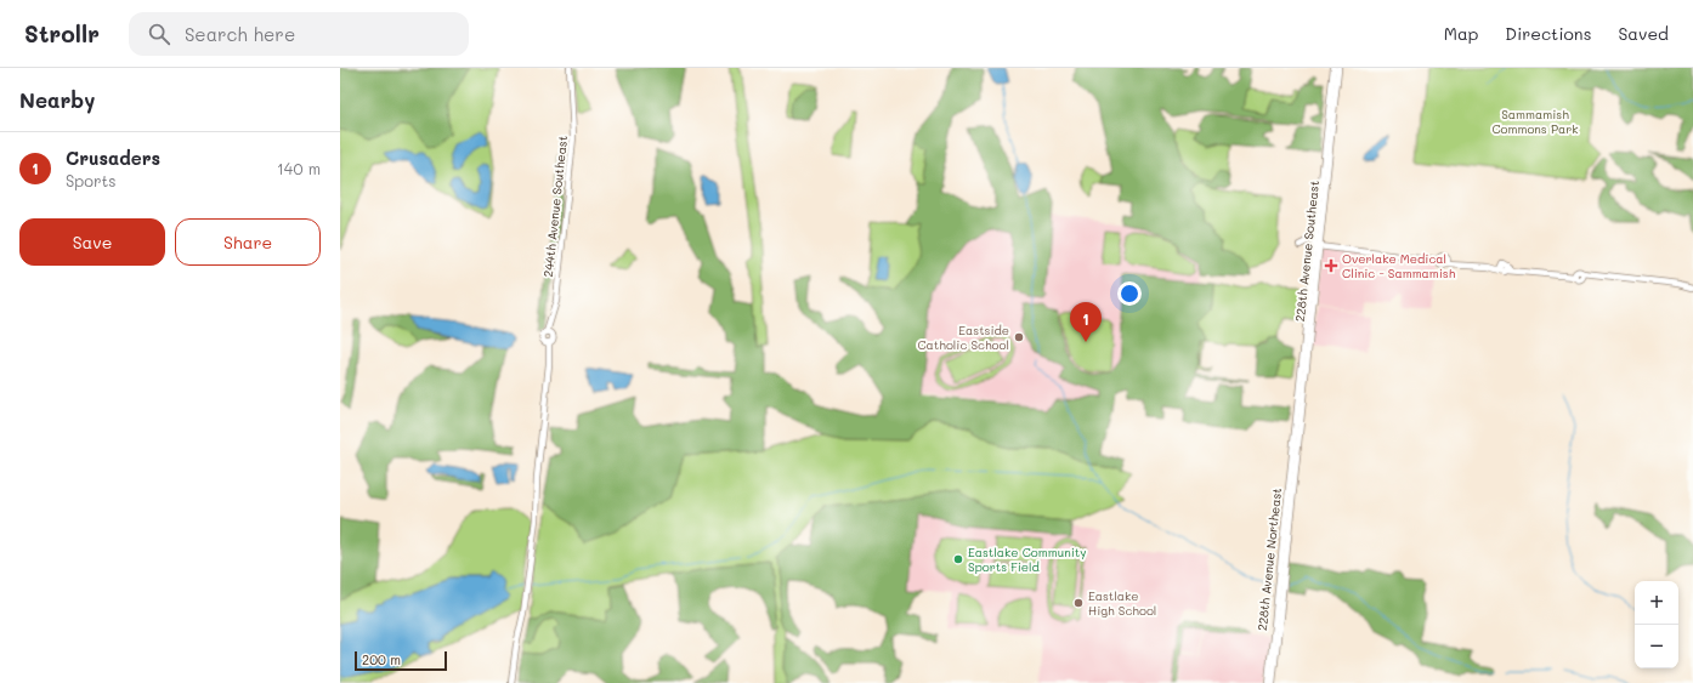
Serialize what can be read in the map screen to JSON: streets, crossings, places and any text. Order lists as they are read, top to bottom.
{
  "streets": {
    "main road": ["244th Avenue Southeast", "228th Avenue Southeast", "228th Avenue Northeast"]
  },
  "crossings": [
    ["228th Avenue Southeast", "228th Avenue Northeast"]
  ],
  "parks": ["Sammamish Commons Park"],
  "places": {
    "health": ["Overlake Medical Clinic - Sammamish"],
    "other": ["Eastside Catholic School", "Eastlake Community Sports Field", "Eastlake High School"]
  },
  "scale_bar": "200 m",
  "page": {
    "header": "Strollr",
    "search": "Search here",
    "nav": ["Map", "Directions", "Saved"],
    "heading": "Nearby",
    "list": [
      {
        "mark": "1",
        "name": "Crusaders",
        "note": "Sports",
        "value": "140 m"
      }
    ],
    "buttons": ["Save", "Share"],
    "pins": "1",
    "map_buttons": ["+", "−"],
    "scale": "200 m"
  }
}
